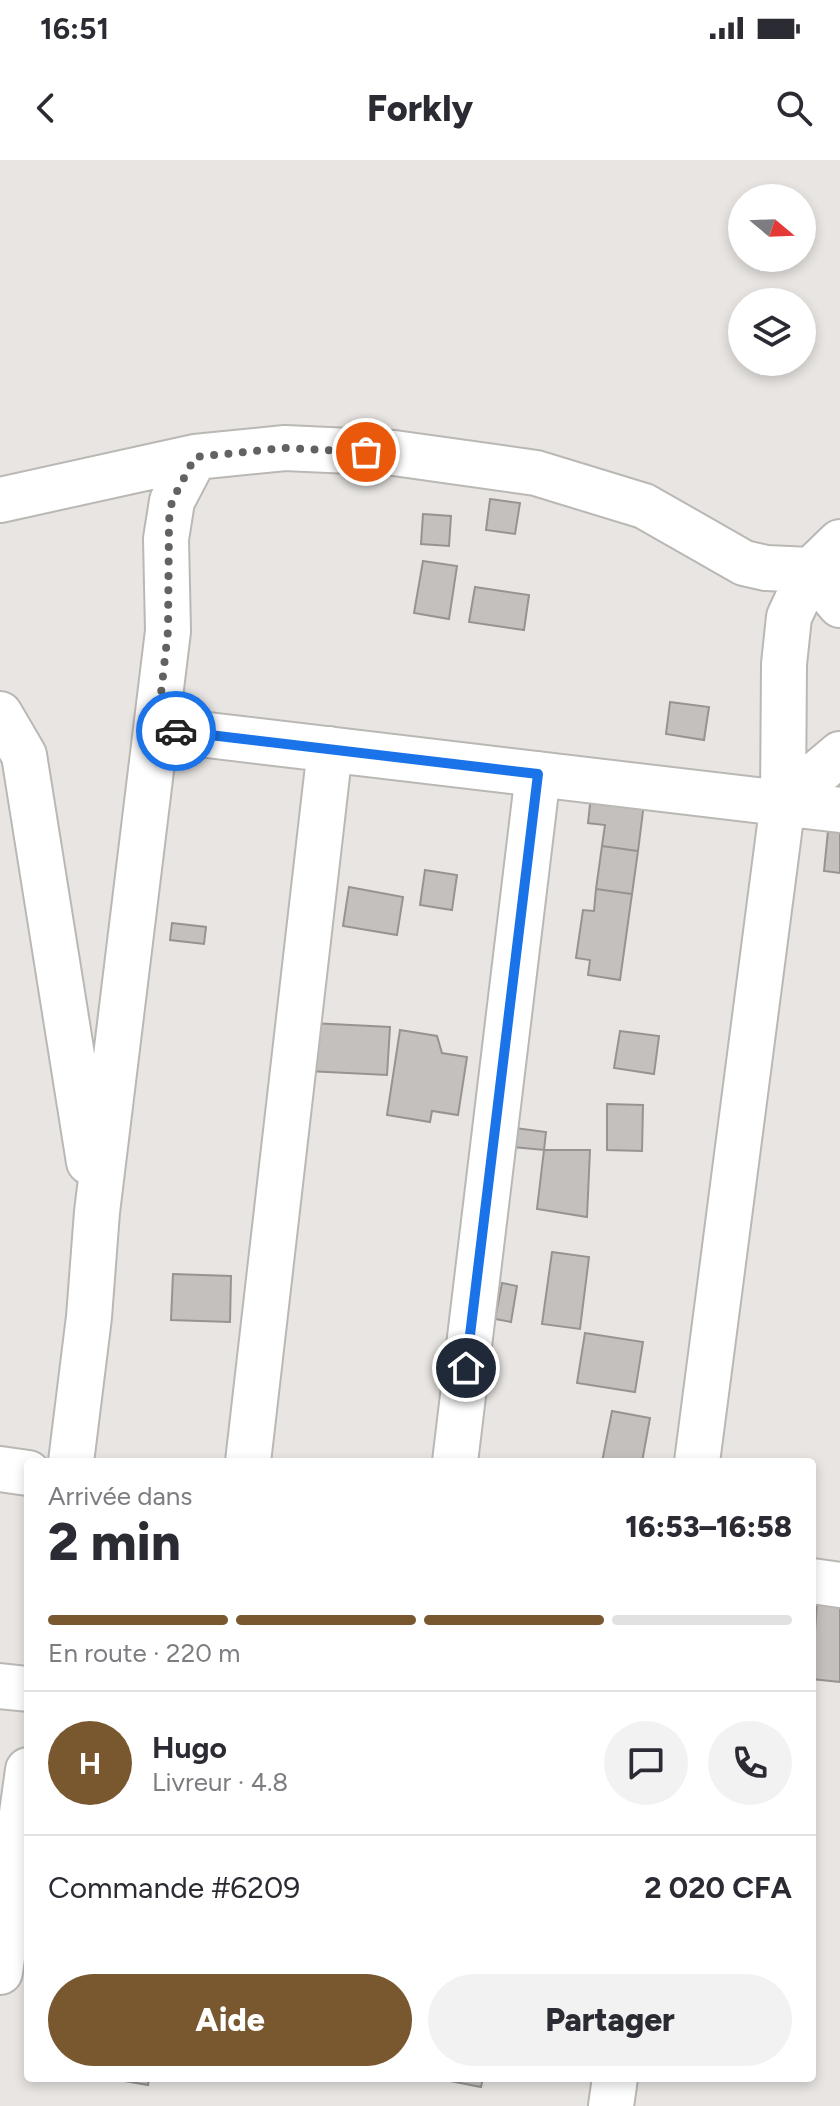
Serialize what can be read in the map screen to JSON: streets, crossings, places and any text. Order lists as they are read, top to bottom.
{
  "north": "right",
  "page": {
    "status": "16:51",
    "header": "Forkly",
    "heading": ["2 min", "Arrivée dans", "16:53–16:58"],
    "panel": [
      "Hugo",
      "Livreur · 4.8",
      "Commande #6209",
      "2 020 CFA"
    ],
    "bar": "En route · 220 m",
    "round": "H",
    "buttons": ["Aide", "Partager"]
  }
}
